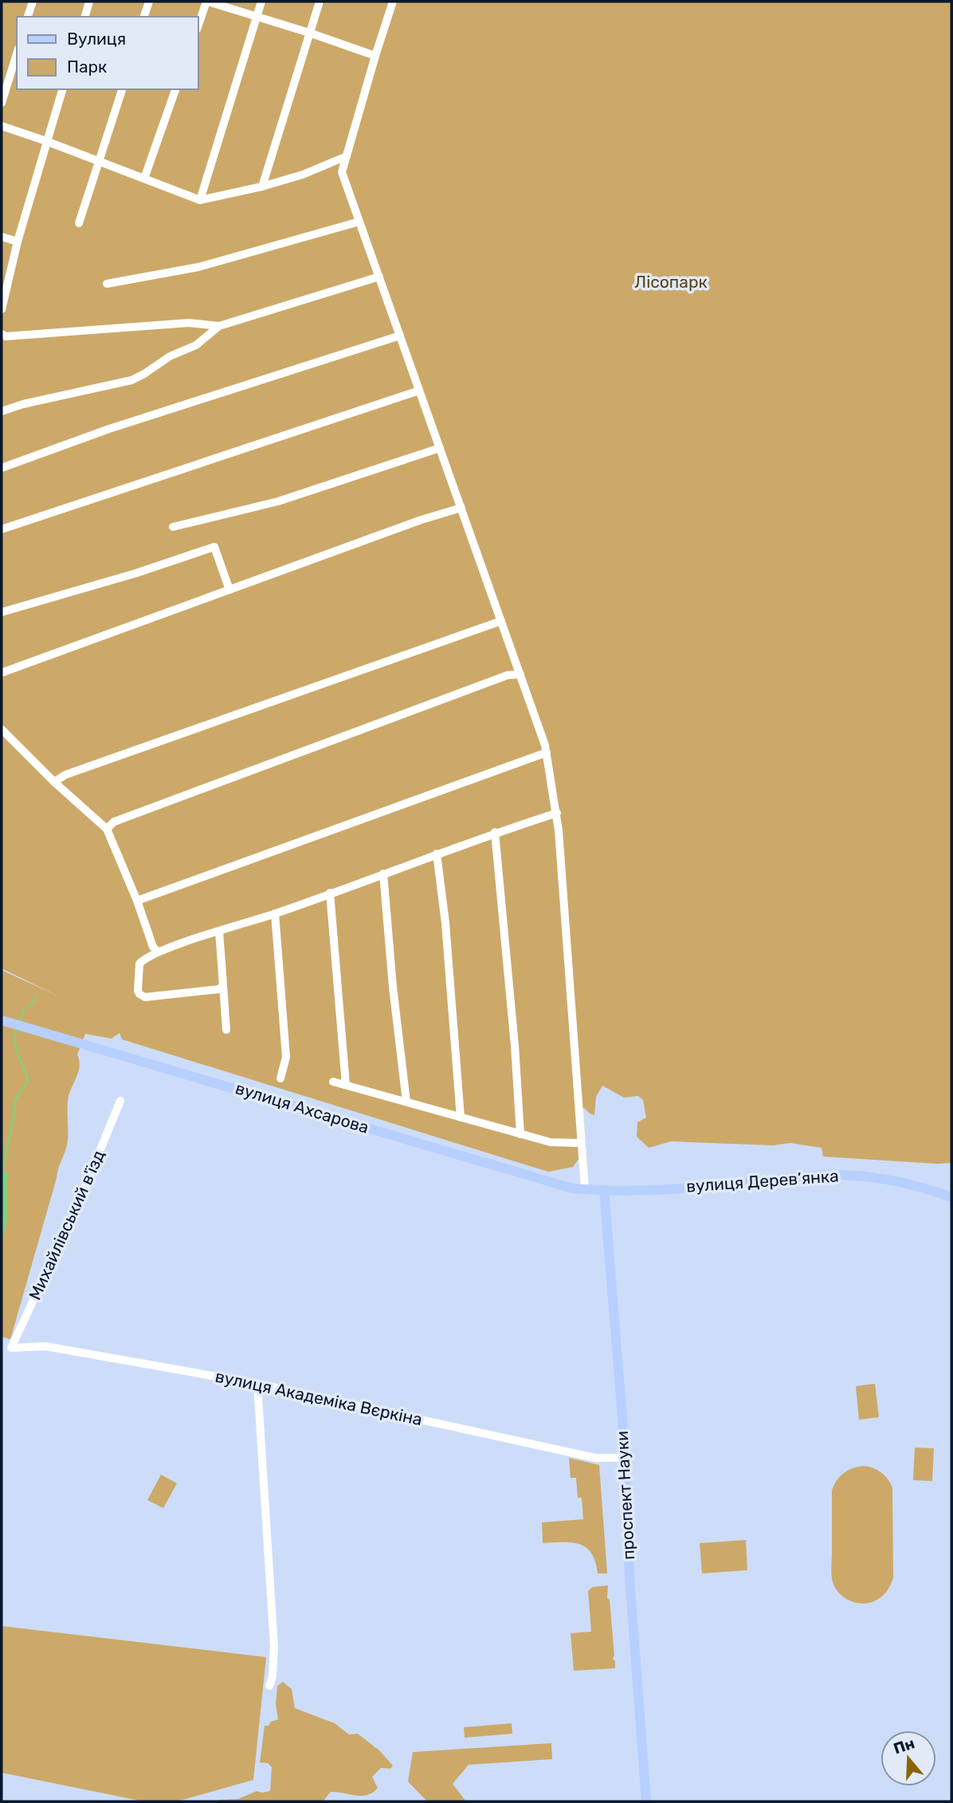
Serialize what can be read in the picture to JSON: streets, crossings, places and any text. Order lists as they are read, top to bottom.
{
  "streets": {
    "main road": ["вулиця Ахсарова", "вулиця Дерев’янка", "проспект Науки"],
    "street": ["Михайлівський в'їзд", "вулиця Академіка Вєркіна"]
  },
  "crossings": [
    ["вулиця Ахсарова", "вулиця Дерев’янка"],
    ["вулиця Ахсарова", "проспект Науки"],
    ["вулиця Дерев’янка", "проспект Науки"],
    ["Михайлівський в'їзд", "вулиця Академіка Вєркіна"],
    ["вулиця Академіка Вєркіна", "проспект Науки"]
  ],
  "parks": ["Лісопарк"],
  "legend": ["Вулиця", "Парк"],
  "north": "top"
}
